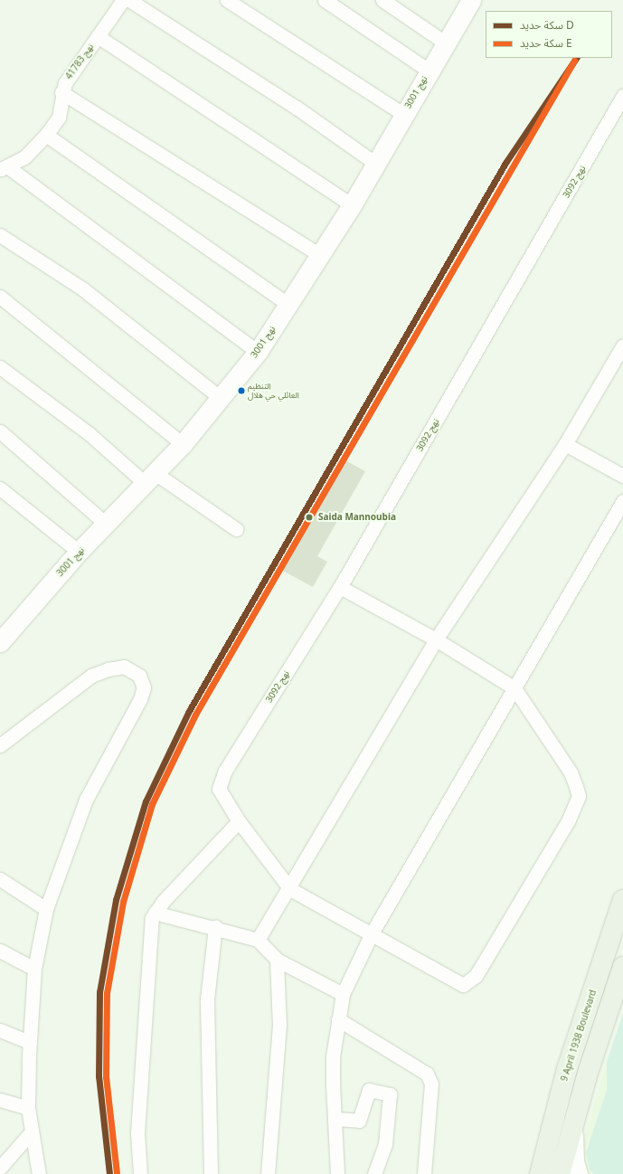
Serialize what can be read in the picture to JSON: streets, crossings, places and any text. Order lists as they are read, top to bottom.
{
  "streets": {
    "main road": ["9 April 1938 Boulevard"],
    "street": ["نهج 41783", "نهج 3001", "نهج 3092"]
  },
  "places": ["التنظيم العائلي حي هلال", "Saida Mannoubia"],
  "lines": ["rail line D", "rail line E"],
  "legend": ["سكة حديد D", "سكة حديد E"]
}
